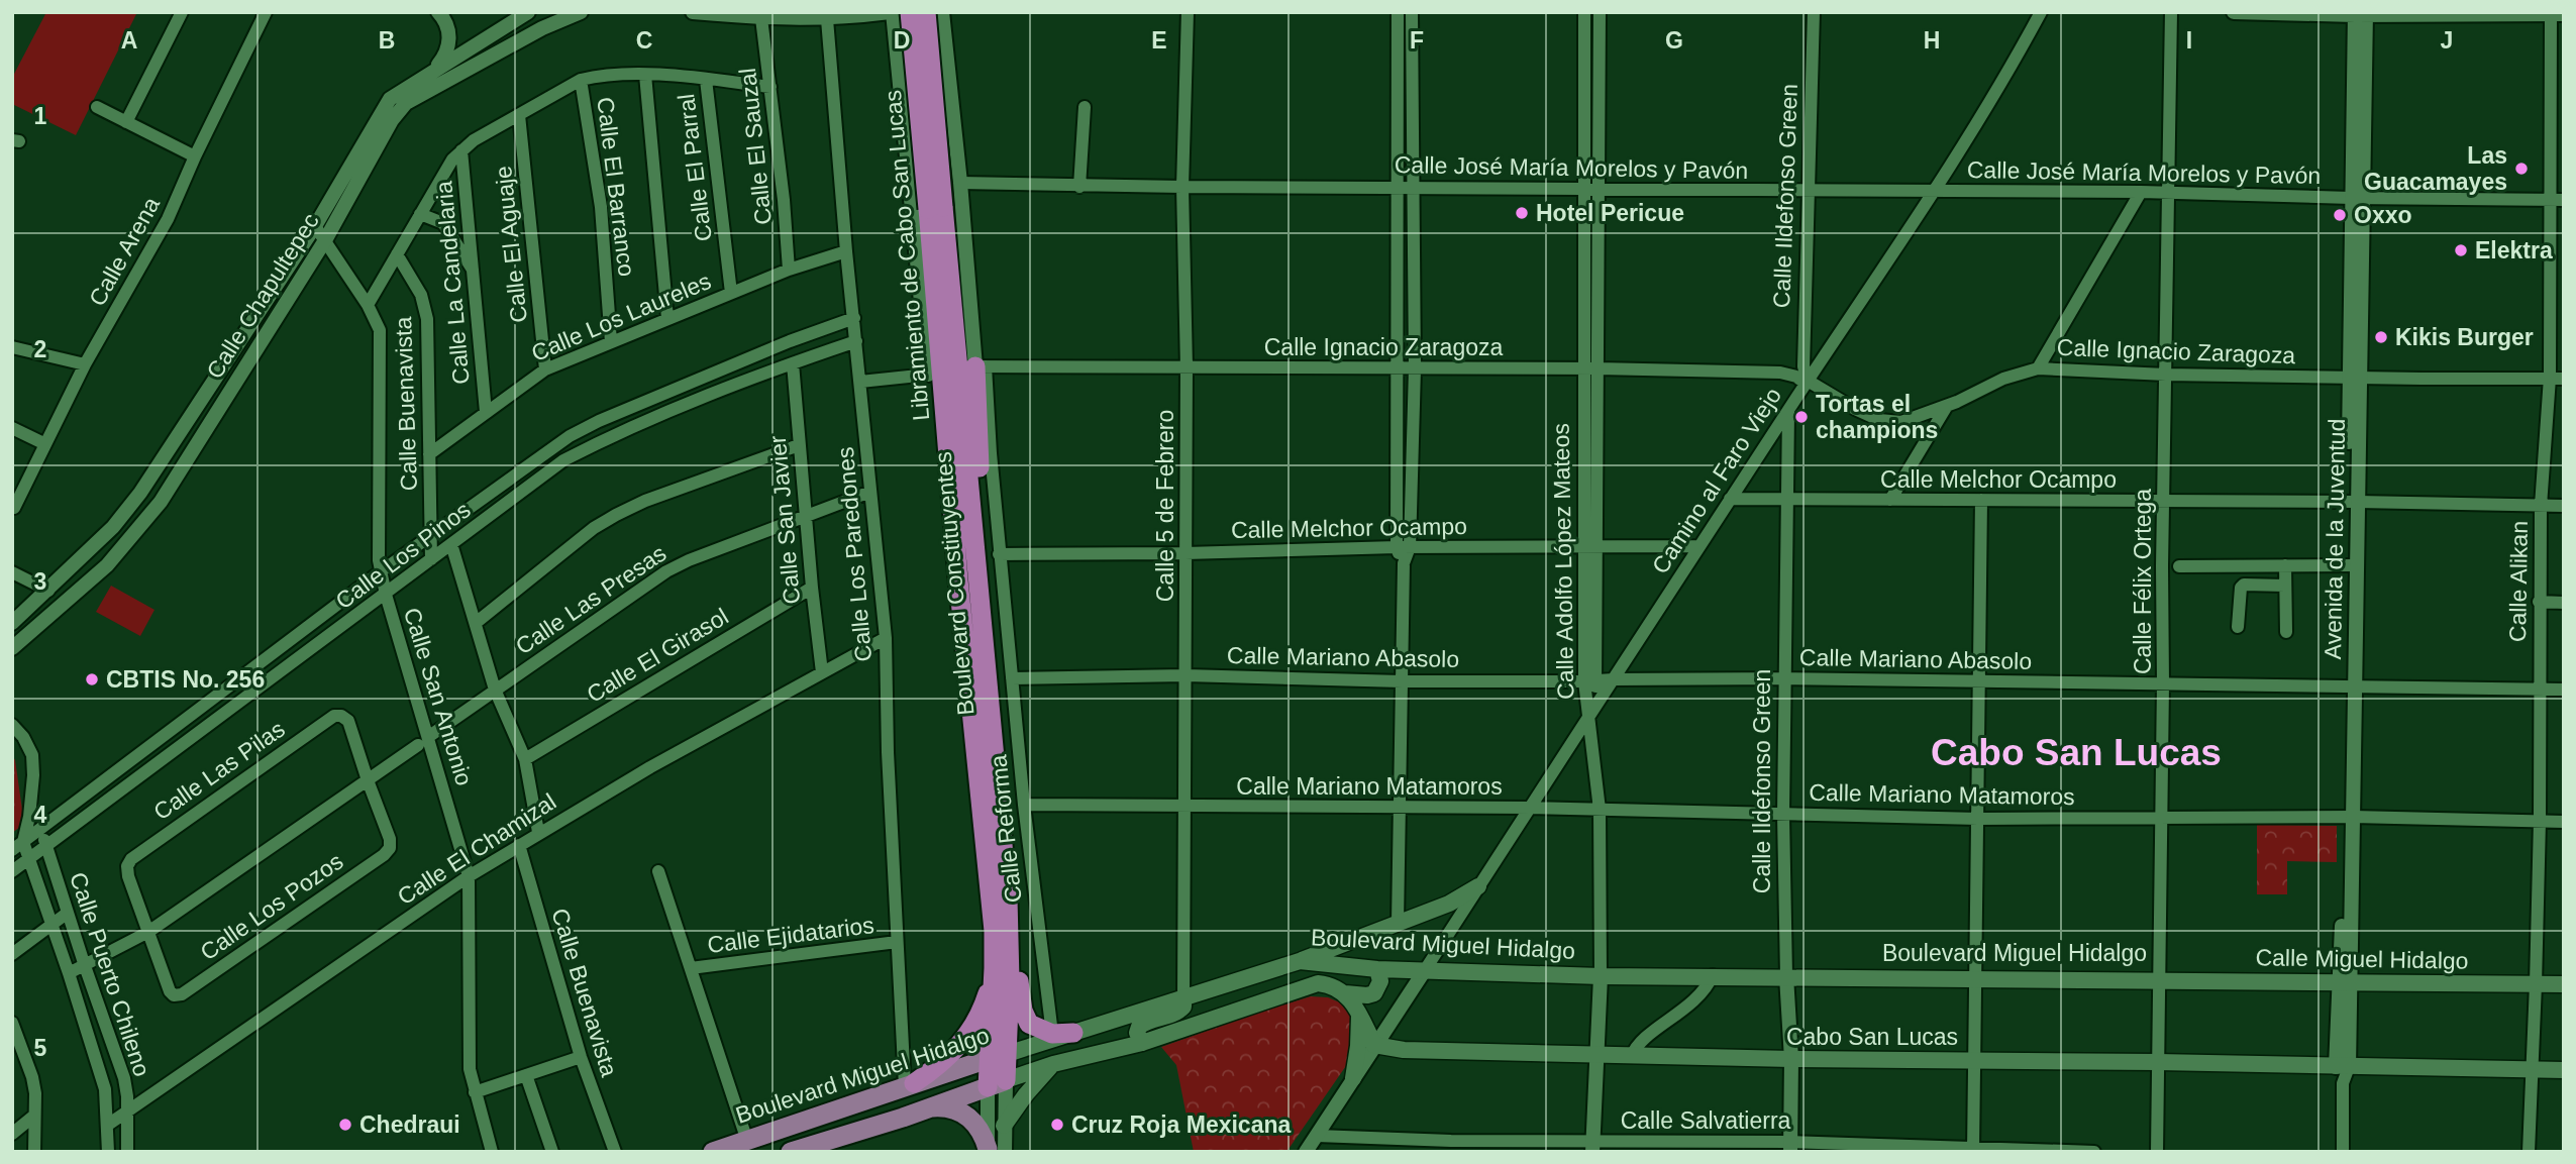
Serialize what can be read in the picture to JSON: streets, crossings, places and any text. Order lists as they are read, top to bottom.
{
  "streets": {
    "highway": ["Libramiento de Cabo San Lucas", "Boulevard Constituyentes"],
    "main road": ["Boulevard Miguel Hidalgo", "Calle Miguel Hidalgo", "Cabo San Lucas"],
    "street": [
      "Calle El Sauzal",
      "Calle El Parral",
      "Calle José María Morelos y Pavón",
      "Calle El Barranco",
      "Calle Ildefonso Green",
      "Calle El Aguaje",
      "Calle Arena",
      "Calle La Candelaria",
      "Calle Chapultepec",
      "Calle Los Laureles",
      "Calle Ignacio Zaragoza",
      "Calle Buenavista",
      "Calle Melchor Ocampo",
      "Camino al Faro Viejo",
      "Calle 5 de Febrero",
      "Calle San Javier",
      "Avenida de la Juventud",
      "Calle Los Paredones",
      "Calle Los Pinos",
      "Calle Adolfo López Mateos",
      "Calle Félix Ortega",
      "Calle Alikan",
      "Calle Las Presas",
      "Calle El Girasol",
      "Calle Mariano Abasolo",
      "Calle San Antonio",
      "Calle Las Pilas",
      "Calle Mariano Matamoros",
      "Calle Reforma",
      "Calle El Chamizal",
      "Calle Los Pozos",
      "Calle Ejidatarios",
      "Calle Puerto Chileno",
      "Calle Salvatierra"
    ]
  },
  "crossings": [
    ["Calle El Sauzal", "Calle Los Laureles"],
    ["Calle El Parral", "Calle Los Laureles"],
    ["Calle José María Morelos y Pavón", "Calle Ildefonso Green"],
    ["Calle José María Morelos y Pavón", "Camino al Faro Viejo"],
    ["Calle José María Morelos y Pavón", "Calle 5 de Febrero"],
    ["Calle José María Morelos y Pavón", "Avenida de la Juventud"],
    ["Calle José María Morelos y Pavón", "Calle Adolfo López Mateos"],
    ["Calle José María Morelos y Pavón", "Calle Félix Ortega"],
    ["Calle José María Morelos y Pavón", "Calle Alikan"],
    ["Calle José María Morelos y Pavón", "Boulevard Constituyentes"],
    ["Calle El Barranco", "Calle Los Laureles"],
    ["Calle Ildefonso Green", "Calle Ignacio Zaragoza"],
    ["Calle Ildefonso Green", "Calle Melchor Ocampo"],
    ["Calle Ildefonso Green", "Camino al Faro Viejo"],
    ["Calle Ildefonso Green", "Calle Mariano Abasolo"],
    ["Calle Ildefonso Green", "Calle Mariano Matamoros"],
    ["Calle Ildefonso Green", "Boulevard Miguel Hidalgo"],
    ["Calle Ildefonso Green", "Cabo San Lucas"],
    ["Calle Ildefonso Green", "Calle Salvatierra"],
    ["Calle El Aguaje", "Calle Los Laureles"],
    ["Libramiento de Cabo San Lucas", "Boulevard Constituyentes"],
    ["Calle La Candelaria", "Calle Los Laureles"],
    ["Calle Chapultepec", "Calle San Antonio"],
    ["Calle Los Laureles", "Calle Buenavista"],
    ["Calle Los Laureles", "Calle Los Paredones"],
    ["Calle Ignacio Zaragoza", "Camino al Faro Viejo"],
    ["Calle Ignacio Zaragoza", "Calle 5 de Febrero"],
    ["Calle Ignacio Zaragoza", "Avenida de la Juventud"],
    ["Calle Ignacio Zaragoza", "Calle Adolfo López Mateos"],
    ["Calle Ignacio Zaragoza", "Calle Félix Ortega"],
    ["Calle Ignacio Zaragoza", "Calle Alikan"],
    ["Calle Ignacio Zaragoza", "Boulevard Constituyentes"],
    ["Calle Ignacio Zaragoza", "Calle Reforma"],
    ["Calle Buenavista", "Calle Los Pinos"],
    ["Calle Buenavista", "Calle El Chamizal"],
    ["Calle Melchor Ocampo", "Camino al Faro Viejo"],
    ["Calle Melchor Ocampo", "Calle 5 de Febrero"],
    ["Calle Melchor Ocampo", "Avenida de la Juventud"],
    ["Calle Melchor Ocampo", "Calle Adolfo López Mateos"],
    ["Calle Melchor Ocampo", "Calle Félix Ortega"],
    ["Calle Melchor Ocampo", "Calle Alikan"],
    ["Calle Melchor Ocampo", "Calle Reforma"],
    ["Camino al Faro Viejo", "Calle Adolfo López Mateos"],
    ["Camino al Faro Viejo", "Calle Mariano Abasolo"],
    ["Camino al Faro Viejo", "Calle Mariano Matamoros"],
    ["Camino al Faro Viejo", "Boulevard Miguel Hidalgo"],
    ["Calle 5 de Febrero", "Calle Mariano Abasolo"],
    ["Calle 5 de Febrero", "Calle Mariano Matamoros"],
    ["Calle 5 de Febrero", "Boulevard Miguel Hidalgo"],
    ["Calle San Javier", "Calle Los Pinos"],
    ["Calle San Javier", "Calle Las Presas"],
    ["Calle San Javier", "Calle El Girasol"],
    ["Calle San Javier", "Calle El Chamizal"],
    ["Avenida de la Juventud", "Calle Mariano Abasolo"],
    ["Avenida de la Juventud", "Calle Mariano Matamoros"],
    ["Avenida de la Juventud", "Calle Miguel Hidalgo"],
    ["Avenida de la Juventud", "Cabo San Lucas"],
    ["Calle Los Paredones", "Calle Los Pinos"],
    ["Calle Los Paredones", "Calle Las Presas"],
    ["Calle Los Paredones", "Calle El Chamizal"],
    ["Calle Los Paredones", "Calle Ejidatarios"],
    ["Calle Los Paredones", "Boulevard Miguel Hidalgo"],
    ["Calle Los Pinos", "Calle San Antonio"],
    ["Calle Los Pinos", "Calle Puerto Chileno"],
    ["Calle Adolfo López Mateos", "Calle Mariano Abasolo"],
    ["Calle Adolfo López Mateos", "Calle Mariano Matamoros"],
    ["Calle Adolfo López Mateos", "Boulevard Miguel Hidalgo"],
    ["Calle Adolfo López Mateos", "Cabo San Lucas"],
    ["Calle Adolfo López Mateos", "Calle Salvatierra"],
    ["Calle Félix Ortega", "Calle Mariano Abasolo"],
    ["Calle Félix Ortega", "Calle Mariano Matamoros"],
    ["Calle Félix Ortega", "Boulevard Miguel Hidalgo"],
    ["Calle Félix Ortega", "Calle Miguel Hidalgo"],
    ["Calle Félix Ortega", "Cabo San Lucas"],
    ["Calle Alikan", "Calle Mariano Abasolo"],
    ["Calle Alikan", "Calle Mariano Matamoros"],
    ["Calle Alikan", "Calle Miguel Hidalgo"],
    ["Calle Alikan", "Cabo San Lucas"],
    ["Boulevard Constituyentes", "Calle Reforma"],
    ["Boulevard Constituyentes", "Boulevard Miguel Hidalgo"],
    ["Calle Las Presas", "Calle San Antonio"],
    ["Calle Las Presas", "Calle Las Pilas"],
    ["Calle Las Presas", "Calle Los Pozos"],
    ["Calle Las Presas", "Calle Puerto Chileno"],
    ["Calle Mariano Abasolo", "Calle Reforma"],
    ["Calle San Antonio", "Calle El Chamizal"],
    ["Calle Las Pilas", "Calle Los Pozos"],
    ["Calle Mariano Matamoros", "Calle Reforma"],
    ["Calle El Chamizal", "Calle Puerto Chileno"],
    ["Boulevard Miguel Hidalgo", "Calle Miguel Hidalgo"]
  ],
  "districts": ["Cabo San Lucas"],
  "places": [
    "Las Guacamayes",
    "Hotel Pericue",
    "Oxxo",
    "Elektra",
    "Kikis Burger",
    "Tortas el champions",
    "CBTIS No. 256",
    "Chedraui",
    "Cruz Roja Mexicana"
  ],
  "grid": {
    "columns": [
      "A",
      "B",
      "C",
      "D",
      "E",
      "F",
      "G",
      "H",
      "I",
      "J"
    ],
    "rows": [
      "1",
      "2",
      "3",
      "4",
      "5"
    ]
  }
}
